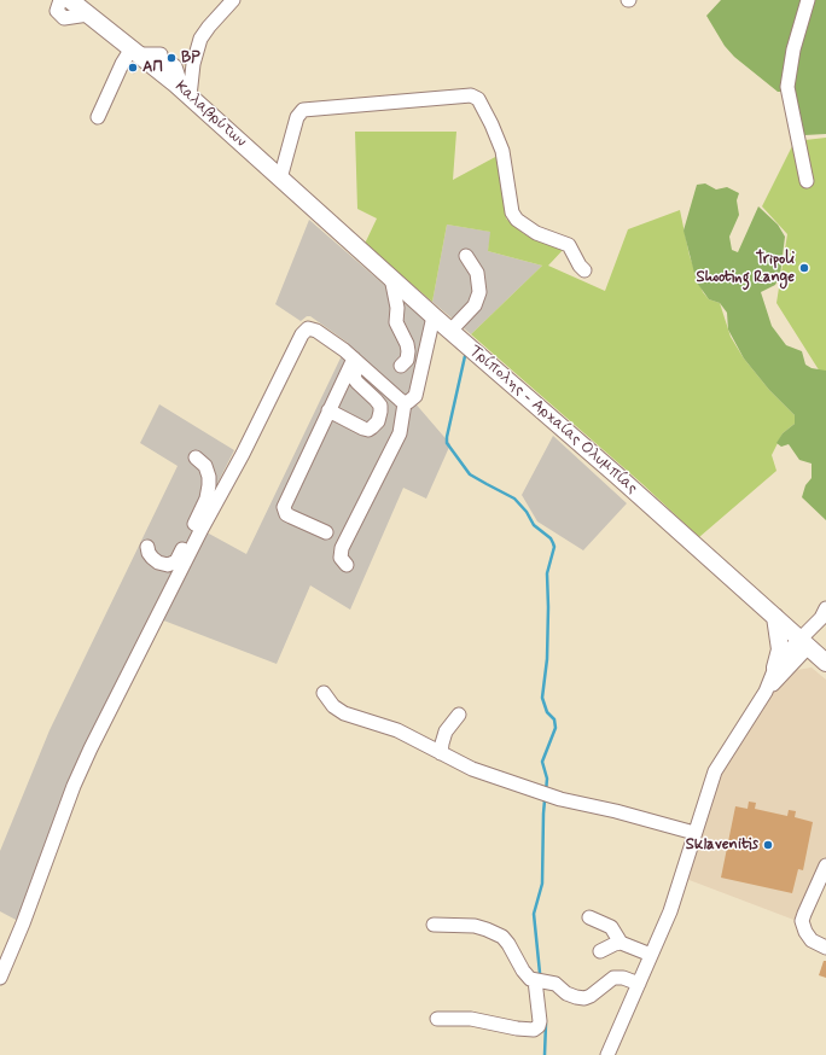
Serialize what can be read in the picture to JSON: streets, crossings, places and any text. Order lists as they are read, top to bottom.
{
  "streets": {
    "main road": ["Καλαβρύτων", "Τρίπολης - Αρχαίας Ολυμπίας"]
  },
  "crossings": [
    ["Καλαβρύτων", "Τρίπολης - Αρχαίας Ολυμπίας"]
  ],
  "places": [
    "BP",
    "ΑΠ",
    "Tripoli Shooting Range",
    "Sklavenitis"
  ]
}
